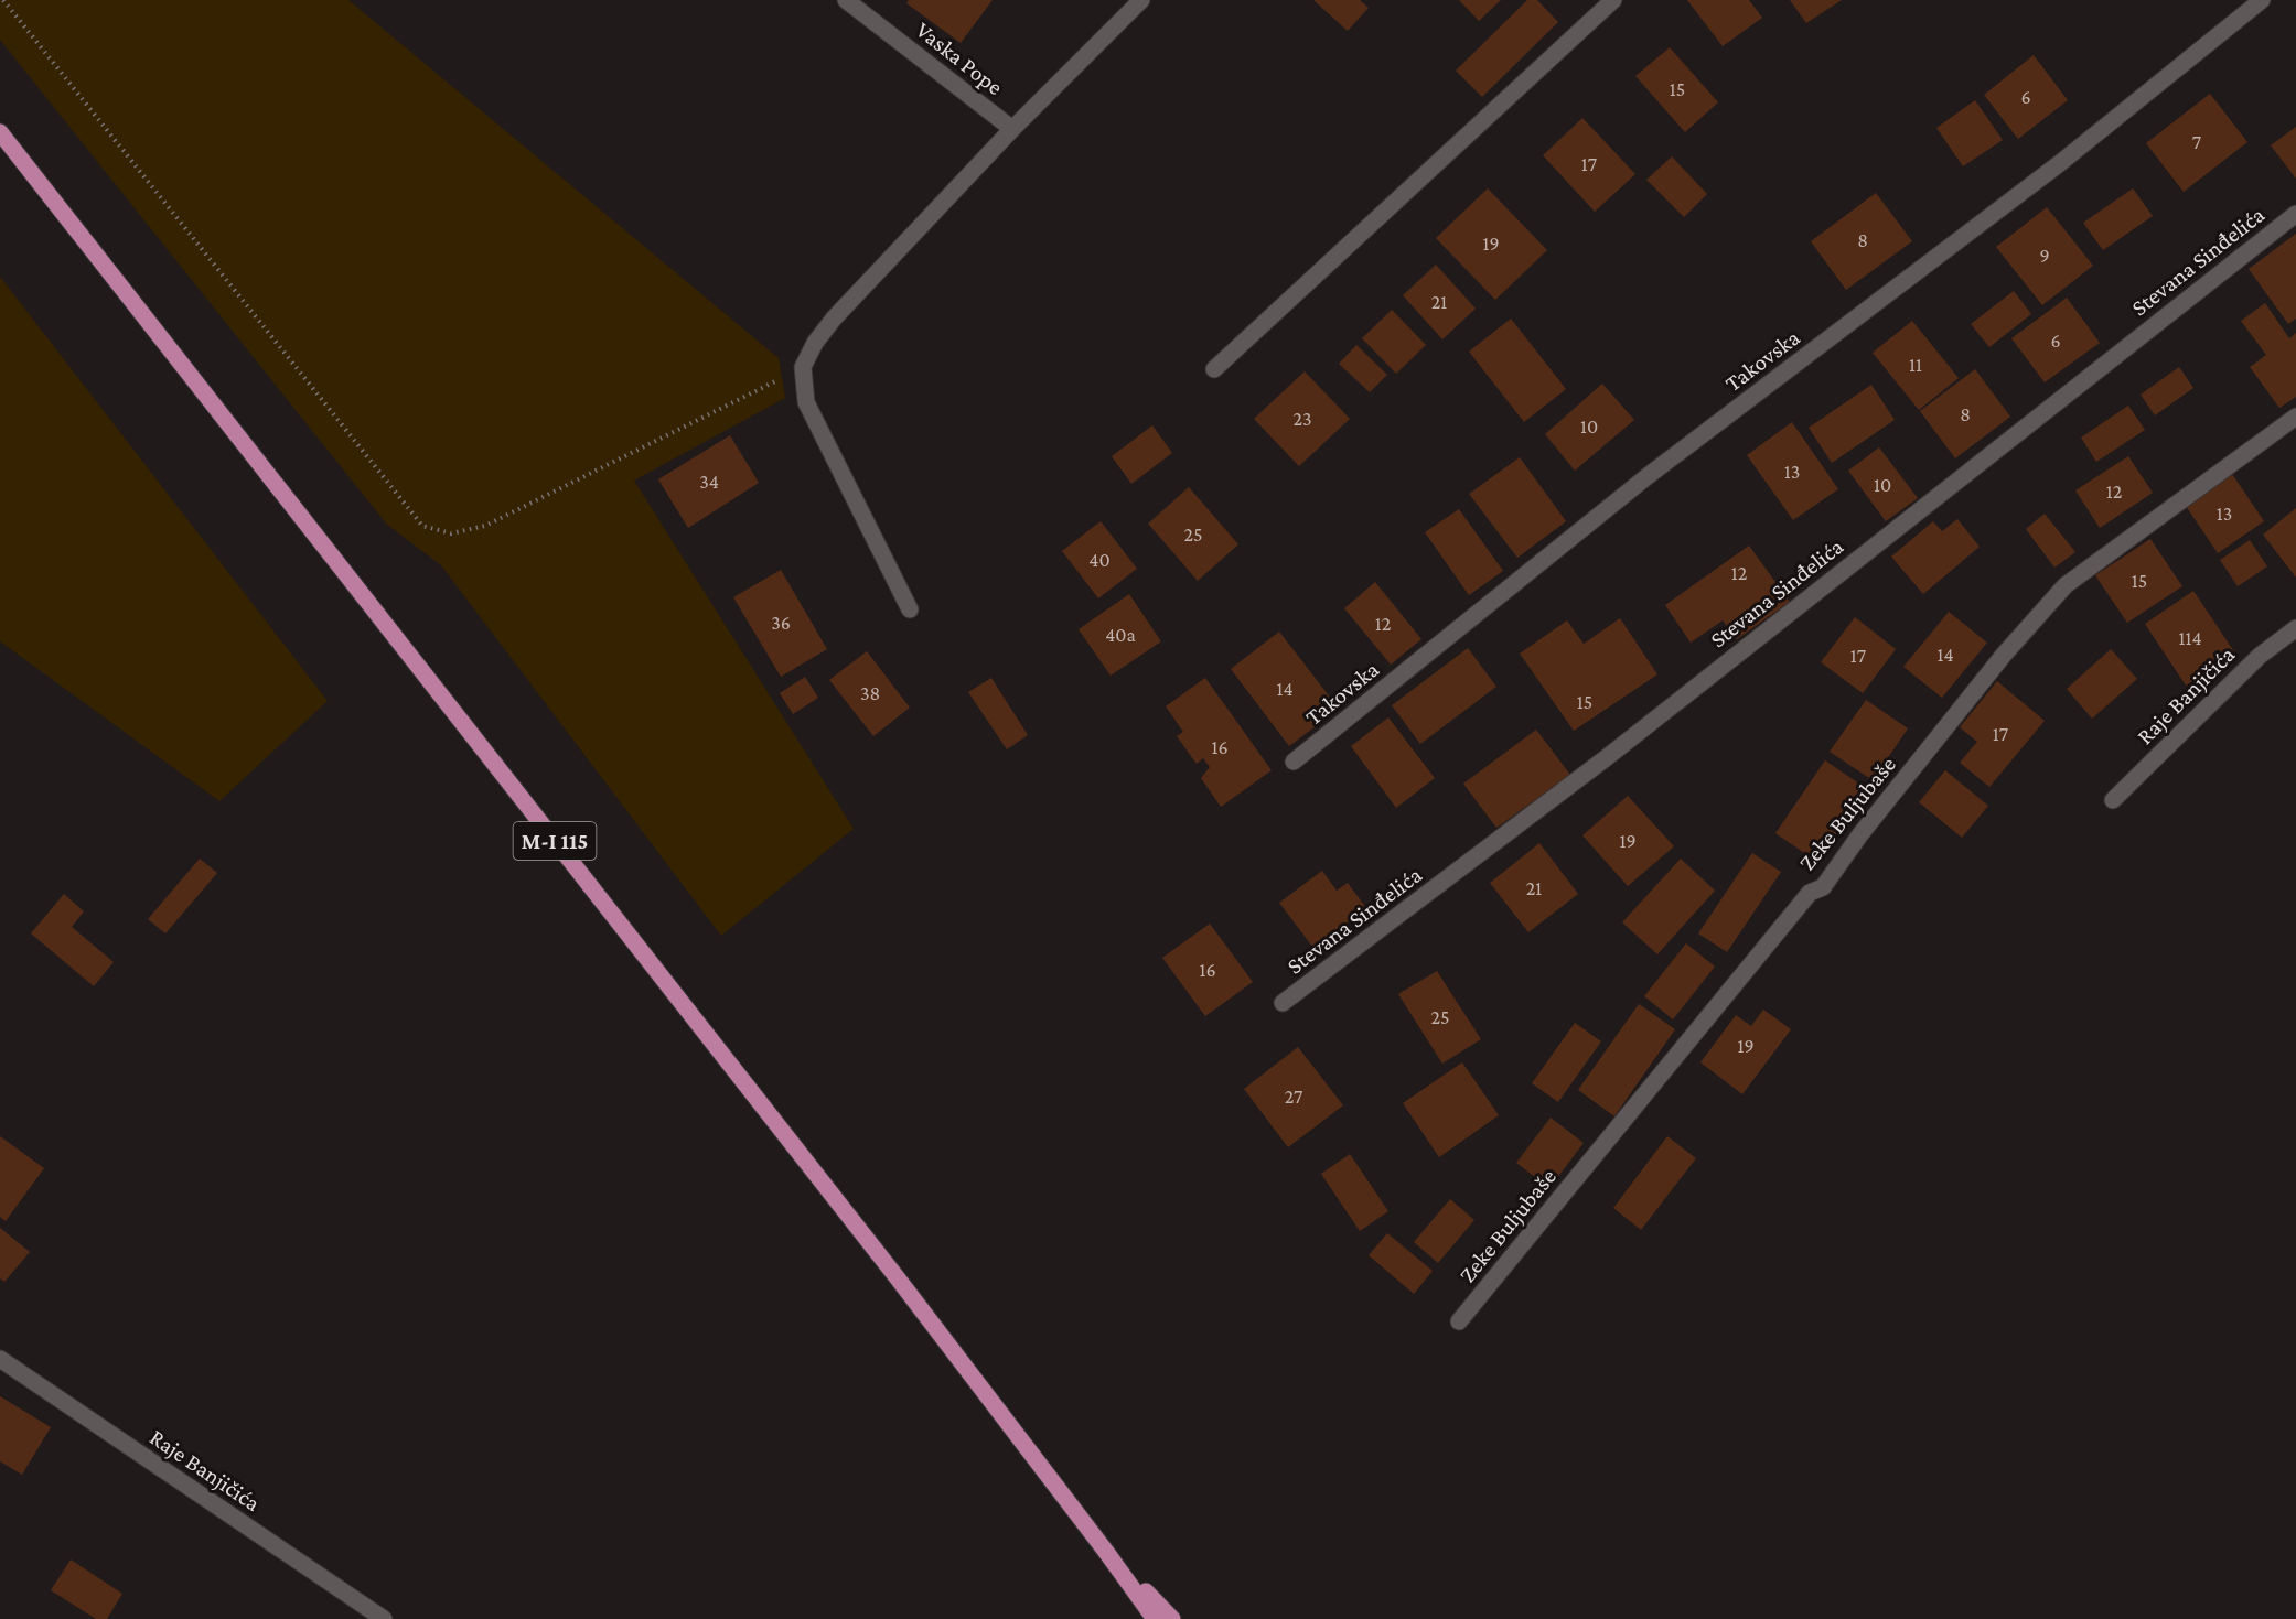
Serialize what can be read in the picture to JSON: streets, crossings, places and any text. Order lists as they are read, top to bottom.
{
  "streets": {
    "main road": ["M-I 115"],
    "street": [
      "Vaska Pope",
      "Stevana Sinđelića",
      "Takovska",
      "Raje Banjičića",
      "Zeke Buljubaše"
    ]
  },
  "house_numbers": [
    "15",
    "6",
    "7",
    "17",
    "8",
    "19",
    "9",
    "21",
    "6",
    "11",
    "8",
    "23",
    "10",
    "13",
    "34",
    "10",
    "12",
    "13",
    "25",
    "40",
    "12",
    "15",
    "36",
    "12",
    "40a",
    "114",
    "14",
    "17",
    "14",
    "38",
    "15",
    "17",
    "16",
    "19",
    "21",
    "16",
    "25",
    "19",
    "27"
  ]
}
